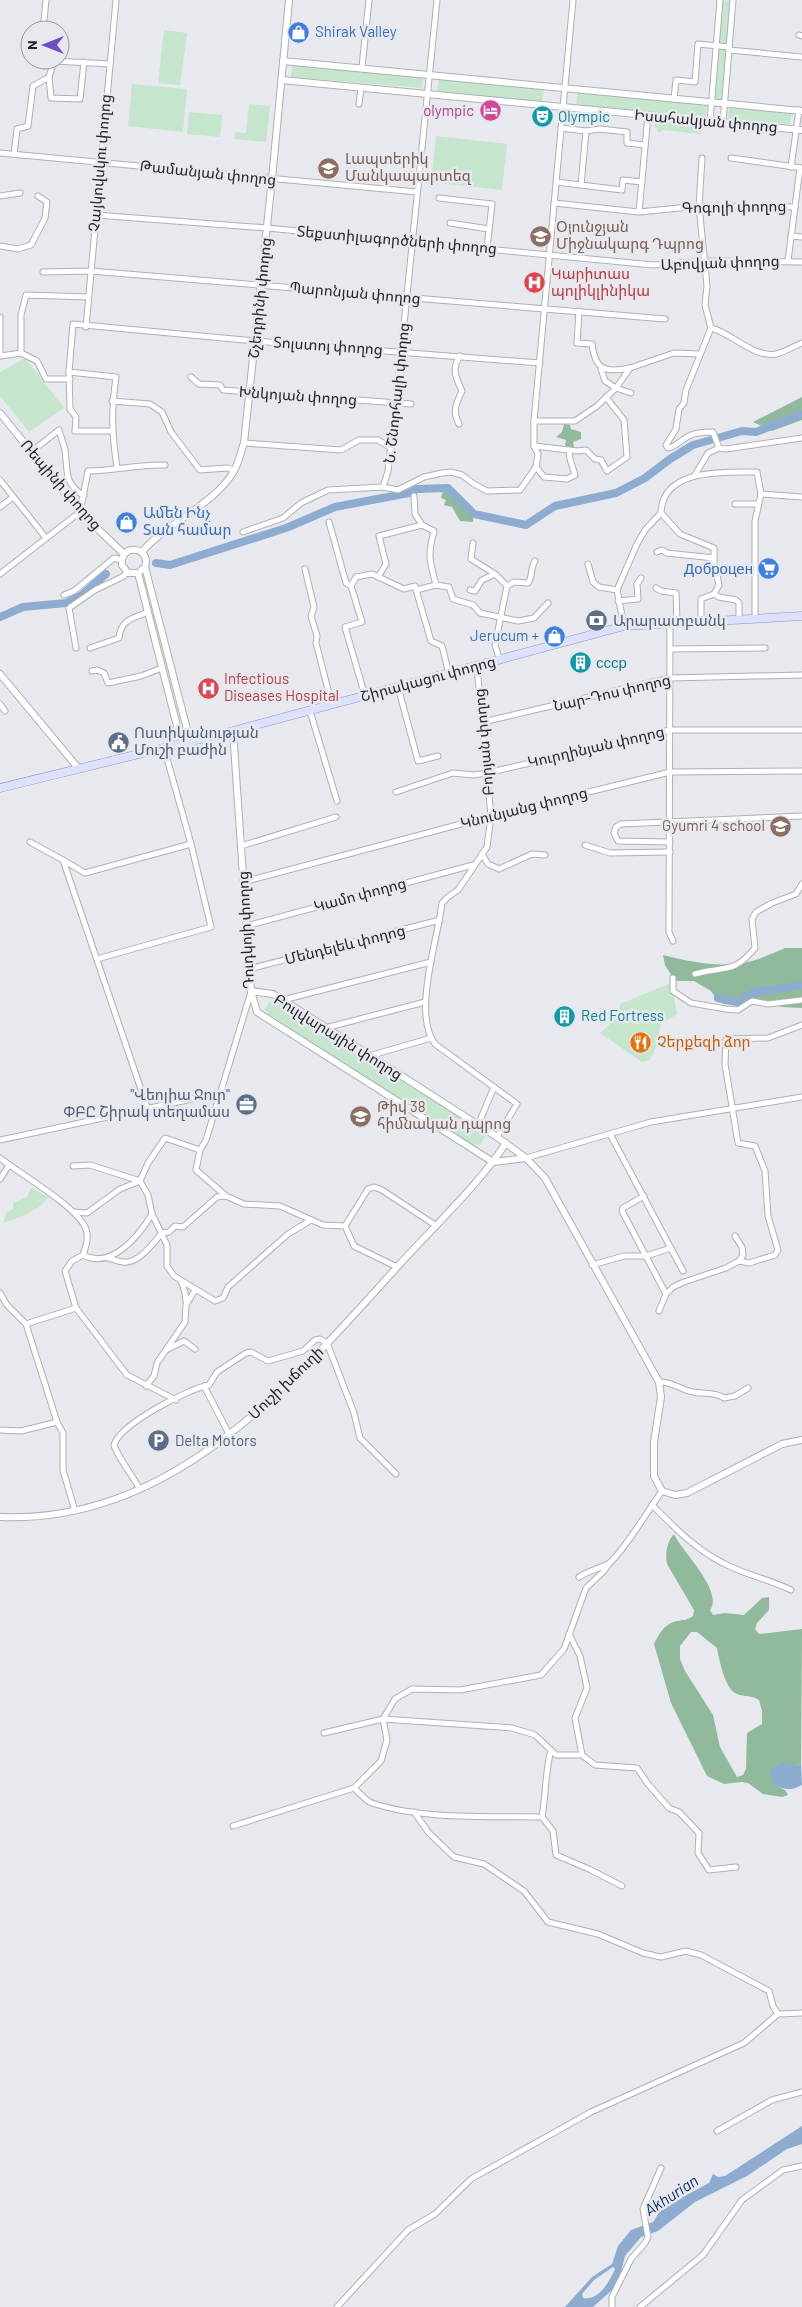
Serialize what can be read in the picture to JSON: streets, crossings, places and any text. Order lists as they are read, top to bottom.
{
  "streets": {
    "main road": ["Շիրակացու փողոց"],
    "street": [
      "Իսահակյան փողոց",
      "Չայկովսկու փողոց",
      "Թամանյան փողոց",
      "Գոգոլի փողոց",
      "Տեքստիլագործների փողոց",
      "Աբովյան փողոց",
      "Պարոնյան փողոց",
      "Շչեդրինի փողոց",
      "Տոլստոյ փողոց",
      "Ն. Շնորհալի փողոց",
      "Խնկոյան փողոց",
      "Ռեպինի փողոց",
      "Նար-Դոս փողոց",
      "Բորյան փողոց",
      "Կուրղինյան փողոց",
      "Կնունյանց փողոց",
      "Կամո փողոց",
      "Դուդկոյի փողոց",
      "Մենդելեև փողոց",
      "Բուլվարային փողոց",
      "Մուշի խճուղի"
    ]
  },
  "crossings": [
    ["Իսահակյան փողոց", "Շչեդրինի փողոց"],
    ["Իսահակյան փողոց", "Ն. Շնորհալի փողոց"],
    ["Չայկովսկու փողոց", "Թամանյան փողոց"],
    ["Չայկովսկու փողոց", "Տեքստիլագործների փողոց"],
    ["Չայկովսկու փողոց", "Պարոնյան փողոց"],
    ["Չայկովսկու փողոց", "Տոլստոյ փողոց"],
    ["Թամանյան փողոց", "Շչեդրինի փողոց"],
    ["Թամանյան փողոց", "Ն. Շնորհալի փողոց"],
    ["Տեքստիլագործների փողոց", "Աբովյան փողոց"],
    ["Տեքստիլագործների փողոց", "Շչեդրինի փողոց"],
    ["Տեքստիլագործների փողոց", "Ն. Շնորհալի փողոց"],
    ["Պարոնյան փողոց", "Շչեդրինի փողոց"],
    ["Պարոնյան փողոց", "Ն. Շնորհալի փողոց"],
    ["Շչեդրինի փողոց", "Տոլստոյ փողոց"],
    ["Շչեդրինի փողոց", "Խնկոյան փողոց"],
    ["Շչեդրինի փողոց", "Ռեպինի փողոց"],
    ["Տոլստոյ փողոց", "Ն. Շնորհալի փողոց"],
    ["Ն. Շնորհալի փողոց", "Խնկոյան փողոց"],
    ["Շիրակացու փողոց", "Բորյան փողոց"],
    ["Շիրակացու փողոց", "Դուդկոյի փողոց"],
    ["Նար-Դոս փողոց", "Բորյան փողոց"],
    ["Բորյան փողոց", "Կուրղինյան փողոց"],
    ["Բորյան փողոց", "Կնունյանց փողոց"],
    ["Բորյան փողոց", "Կամո փողոց"],
    ["Բորյան փողոց", "Մենդելեև փողոց"],
    ["Կամո փողոց", "Դուդկոյի փողոց"],
    ["Դուդկոյի փողոց", "Մենդելեև փողոց"],
    ["Դուդկոյի փողոց", "Բուլվարային փողոց"],
    ["Բուլվարային փողոց", "Մուշի խճուղի"]
  ],
  "water": ["Akhurian"],
  "places": {
    "shop": ["Shirak Valley", "Ամեն Ինչ Տան համար", "Jerucum +"],
    "hotel": ["olympic"],
    "theatre": ["Olympic"],
    "school or university": [
      "Լապտերիկ Մանկապարտեզ",
      "Օյունջյան Միջնակարգ Դպրոց",
      "Gyumri 4 school",
      "Թիվ 38 հիմնական դպրոց"
    ],
    "hospital": ["Կարիտաս պոլիկլինիկա", "Infectious Diseases Hospital"],
    "supermarket": ["Доброцен"],
    "bank": ["Արարատբանկ"],
    "building": ["ссср", "Red Fortress"],
    "public building": ["Ոստիկանության Մուշի բաժին"],
    "restaurant": ["Չերքեզի ձոր"],
    "office": ["\"Վեոլիա Ջուր\" ՓԲԸ Շիրակ տեղամաս"],
    "parking": ["Delta Motors"]
  },
  "north": "left"
}
